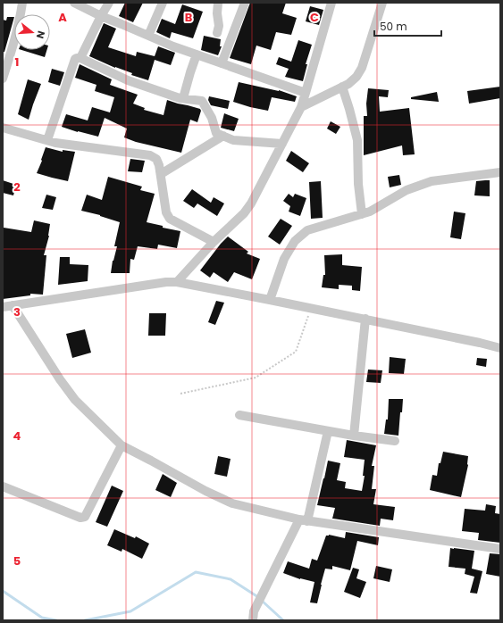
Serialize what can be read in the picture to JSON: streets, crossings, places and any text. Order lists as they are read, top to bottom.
{
  "scale_bar": "50 m",
  "north": "right",
  "grid": {
    "columns": ["A", "B", "C"],
    "rows": [
      "1",
      "2",
      "3",
      "4",
      "5"
    ]
  }
}
